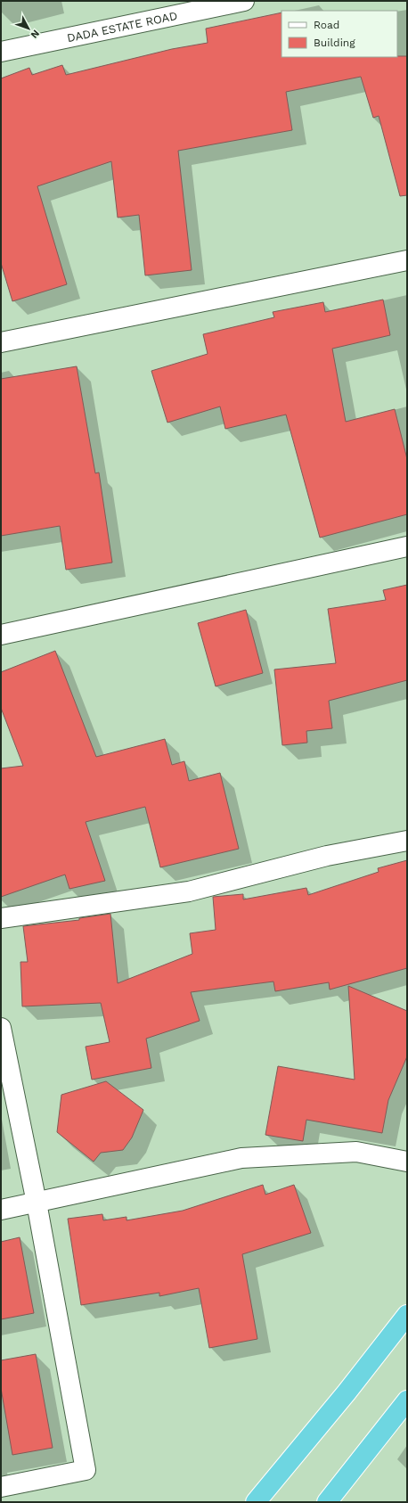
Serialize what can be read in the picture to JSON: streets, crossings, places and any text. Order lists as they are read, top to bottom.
{
  "streets": {
    "street": ["DADA ESTATE ROAD"]
  },
  "legend": ["Road", "Building"],
  "north": "bottom right"
}
